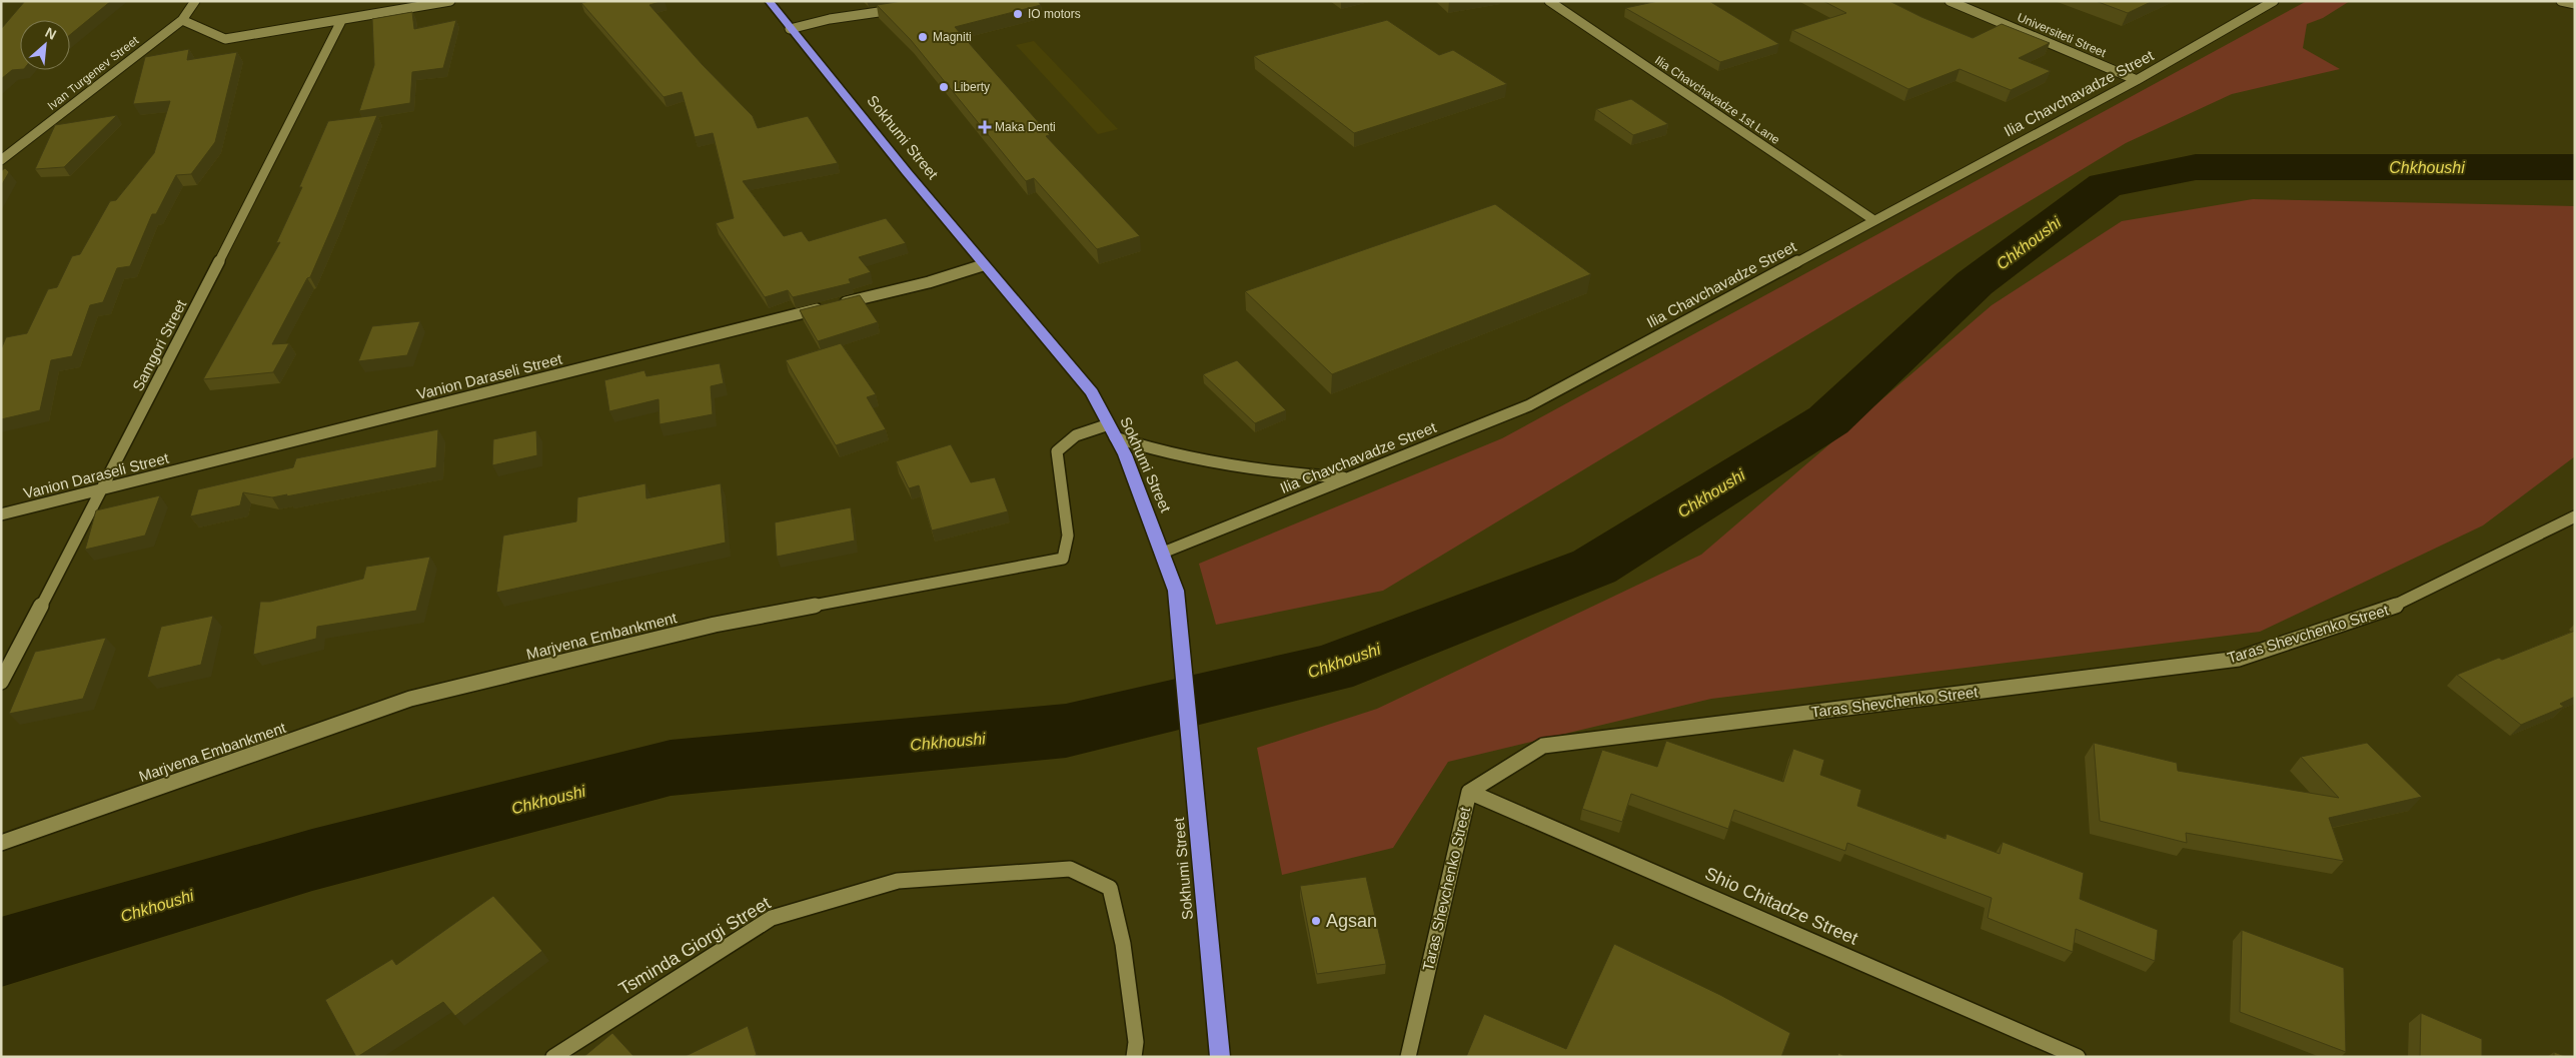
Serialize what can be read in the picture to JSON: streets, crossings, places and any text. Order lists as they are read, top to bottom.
{
  "streets": {
    "highway": ["Sokhumi Street"],
    "street": [
      "Universiteti Street",
      "Ivan Turgenev Street",
      "Ilia Chavchavadze Street",
      "Ilia Chavchavadze 1st Lane",
      "Samgori Street",
      "Vanion Daraseli Street",
      "Taras Shevchenko Street",
      "Marjvena Embankment",
      "Shio Chitadze Street",
      "Tsminda Giorgi Street"
    ]
  },
  "crossings": [
    ["Universiteti Street", "Ilia Chavchavadze Street"],
    ["Ilia Chavchavadze Street", "Ilia Chavchavadze 1st Lane"],
    ["Ilia Chavchavadze Street", "Sokhumi Street"],
    ["Sokhumi Street", "Vanion Daraseli Street"],
    ["Sokhumi Street", "Marjvena Embankment"],
    ["Samgori Street", "Vanion Daraseli Street"],
    ["Taras Shevchenko Street", "Shio Chitadze Street"]
  ],
  "water": ["Chkhoushi"],
  "places": {
    "other": [
      "IO motors",
      "Magniti",
      "Liberty",
      "Agsan"
    ],
    "health": ["Maka Denti"]
  },
  "north": "top right"
}
